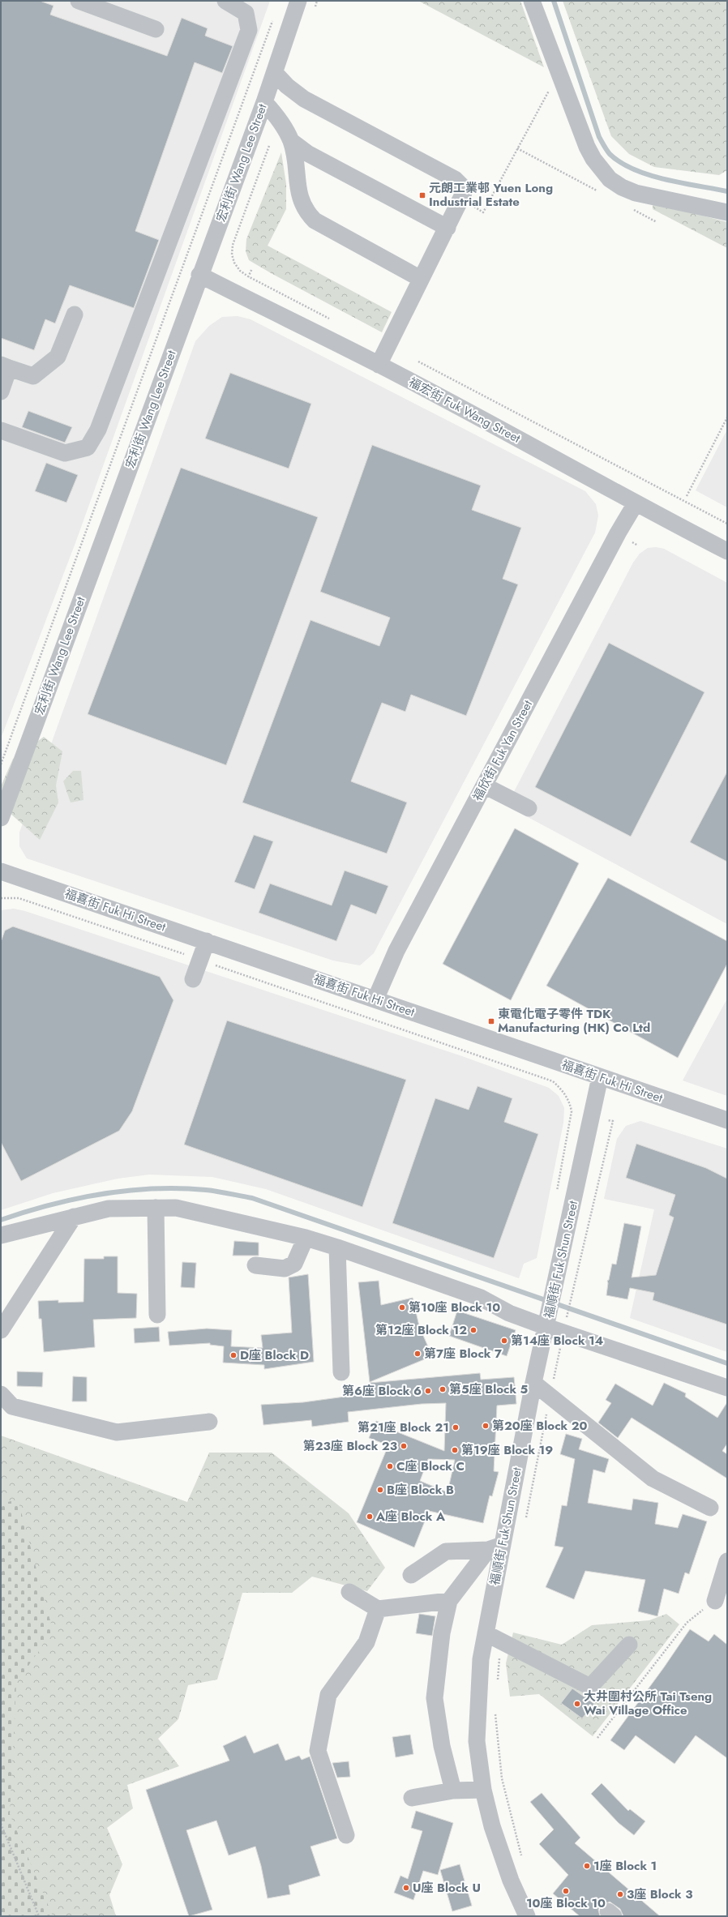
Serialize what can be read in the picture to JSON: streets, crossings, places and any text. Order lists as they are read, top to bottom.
{
  "streets": {
    "street": [
      "宏利街 Wang Lee Street",
      "福宏街 Fuk Wang Street",
      "福欣街 Fuk Yan Street",
      "福喜街 Fuk Hi Street",
      "福順街 Fuk Shun Street"
    ]
  },
  "crossings": [
    ["宏利街 Wang Lee Street", "福宏街 Fuk Wang Street"],
    ["福宏街 Fuk Wang Street", "福欣街 Fuk Yan Street"],
    ["福欣街 Fuk Yan Street", "福喜街 Fuk Hi Street"],
    ["福喜街 Fuk Hi Street", "福順街 Fuk Shun Street"]
  ],
  "places": {
    "transit": ["元朗工業邨 Yuen Long Industrial Estate", "東電化電子零件 TDK Manufacturing (HK) Co Ltd"],
    "other": [
      "第10座 Block 10",
      "第12座 Block 12",
      "第14座 Block 14",
      "第7座 Block 7",
      "D座 Block D",
      "第5座 Block 5",
      "第6座 Block 6",
      "第20座 Block 20",
      "第21座 Block 21",
      "第23座 Block 23",
      "第19座 Block 19",
      "C座 Block C",
      "B座 Block B",
      "A座 Block A",
      "大井圍村公所 Tai Tseng Wai Village Office",
      "1座 Block 1",
      "U座 Block U",
      "10座 Block 10",
      "3座 Block 3"
    ]
  }
}
